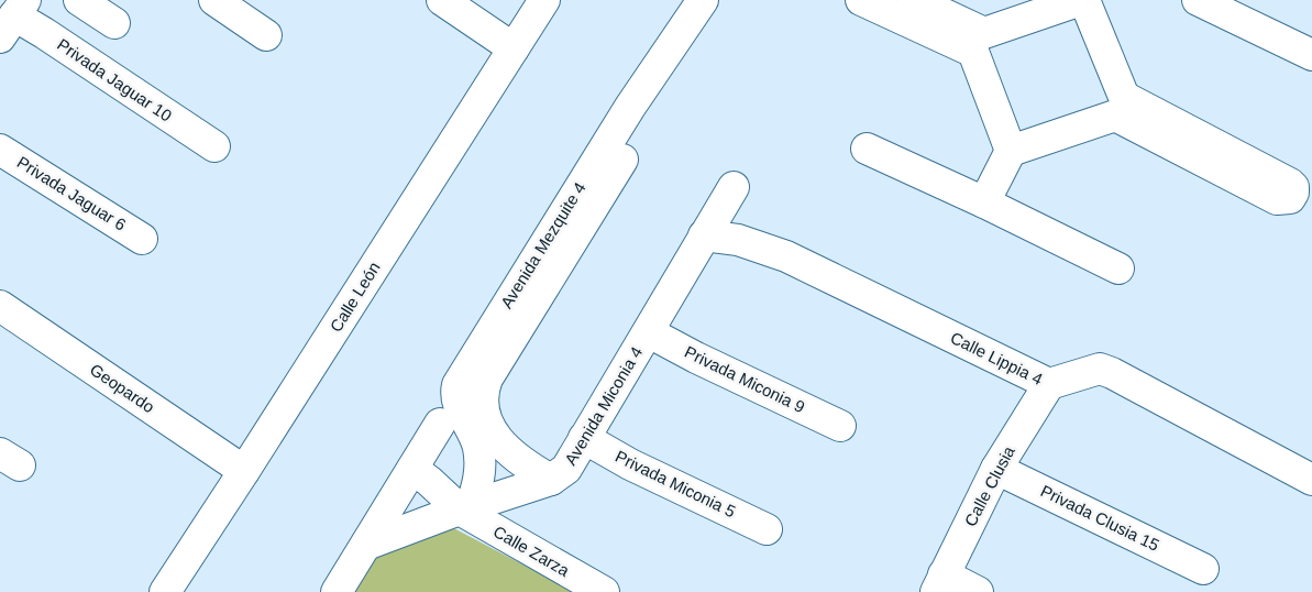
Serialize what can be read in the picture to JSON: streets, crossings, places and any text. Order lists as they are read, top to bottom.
{
  "streets": {
    "street": [
      "Privada Jaguar 10",
      "Privada Jaguar 6",
      "Avenida Mezquite 4",
      "Calle León",
      "Calle Lippia 4",
      "Privada Miconia 9",
      "Geopardo",
      "Avenida Miconia 4",
      "Privada Miconia 5",
      "Calle Clusia",
      "Privada Clusia 15",
      "Calle Zarza"
    ]
  },
  "crossings": [
    ["Avenida Mezquite 4", "Avenida Miconia 4"],
    ["Avenida Mezquite 4", "Calle Zarza"],
    ["Calle León", "Geopardo"],
    ["Calle Lippia 4", "Avenida Miconia 4"],
    ["Calle Lippia 4", "Calle Clusia"],
    ["Privada Miconia 9", "Avenida Miconia 4"],
    ["Avenida Miconia 4", "Privada Miconia 5"],
    ["Avenida Miconia 4", "Calle Zarza"],
    ["Calle Clusia", "Privada Clusia 15"]
  ]
}
